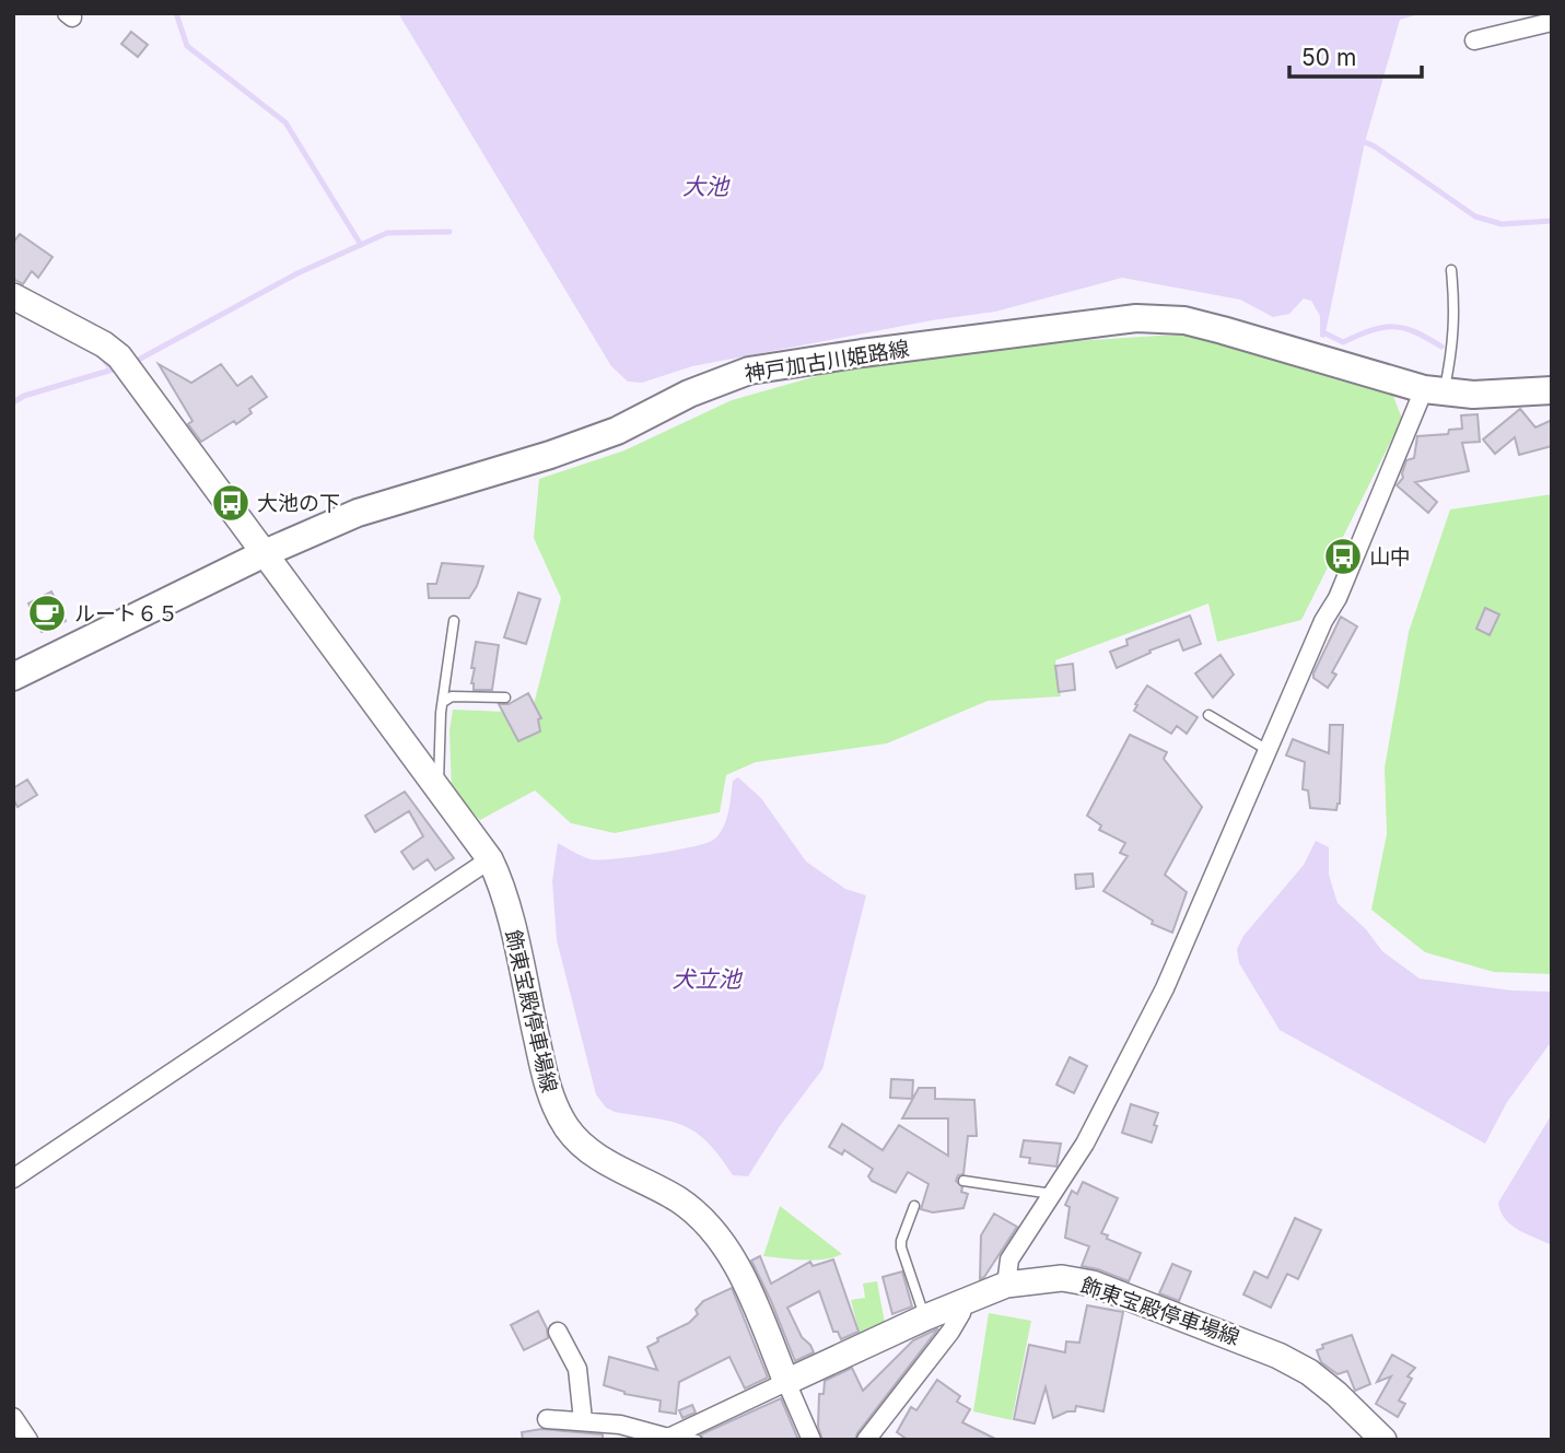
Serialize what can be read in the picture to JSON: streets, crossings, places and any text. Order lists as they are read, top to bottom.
{
  "streets": {
    "main road": ["神戸加古川姫路線", "飾東宝殿停車場線"]
  },
  "crossings": [
    ["神戸加古川姫路線", "飾東宝殿停車場線"]
  ],
  "water": ["大池", "犬立池"],
  "places": {
    "bus stop": ["大池の下", "山中"],
    "cafe": ["ルート６５"]
  },
  "scale_bar": "50 m"
}
